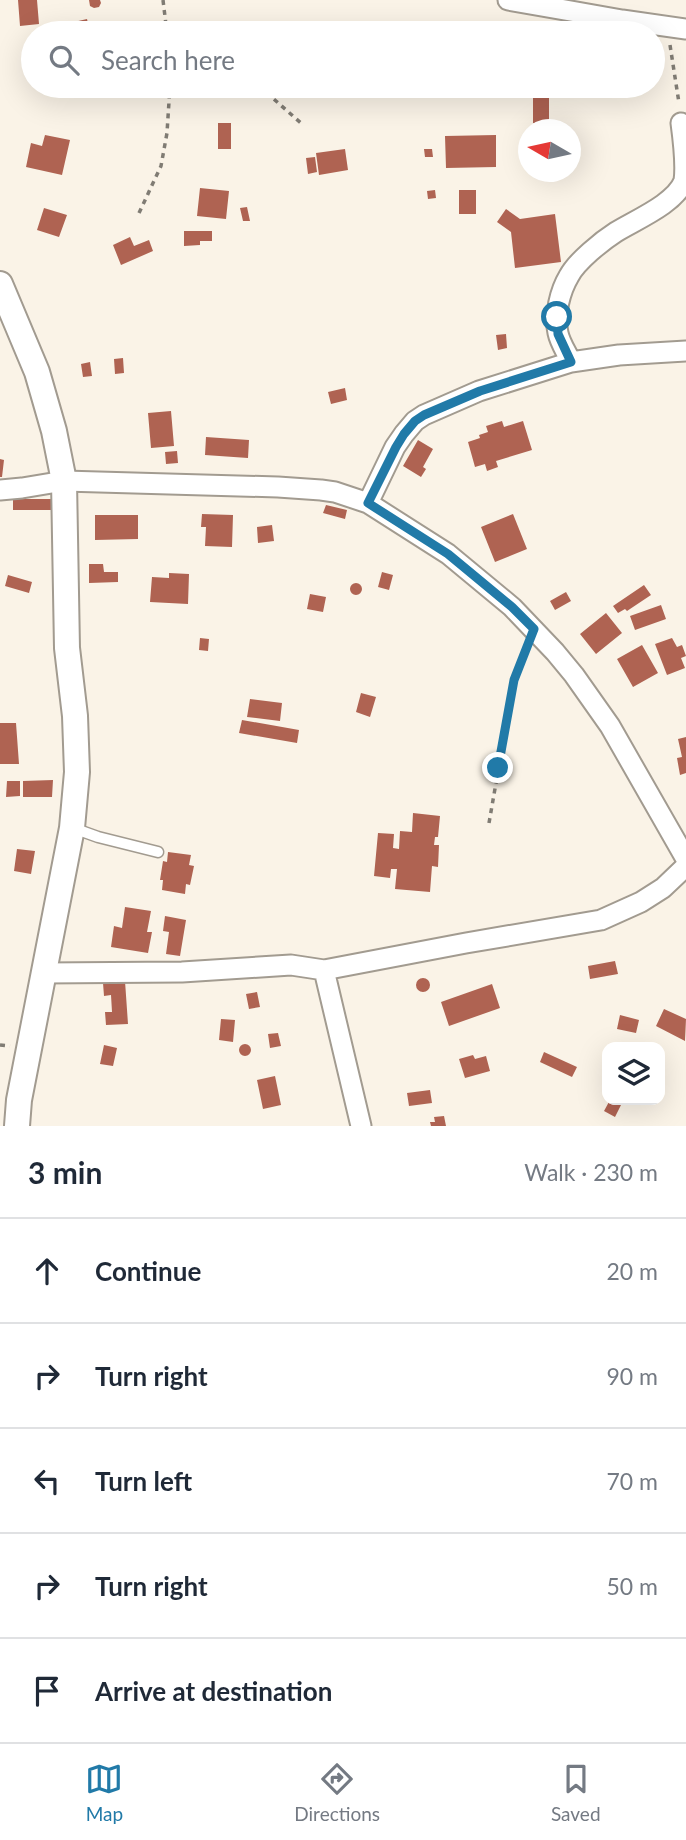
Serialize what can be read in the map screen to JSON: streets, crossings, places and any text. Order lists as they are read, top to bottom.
{
  "north": "left",
  "page": {
    "search": "Search here",
    "heading": ["3 min", "Walk · 230 m"],
    "list": [
      ["Continue", "20 m"],
      ["Turn right", "90 m"],
      ["Turn left", "70 m"],
      ["Turn right", "50 m"],
      "Arrive at destination"
    ],
    "nav": ["Map", "Directions", "Saved"]
  }
}
